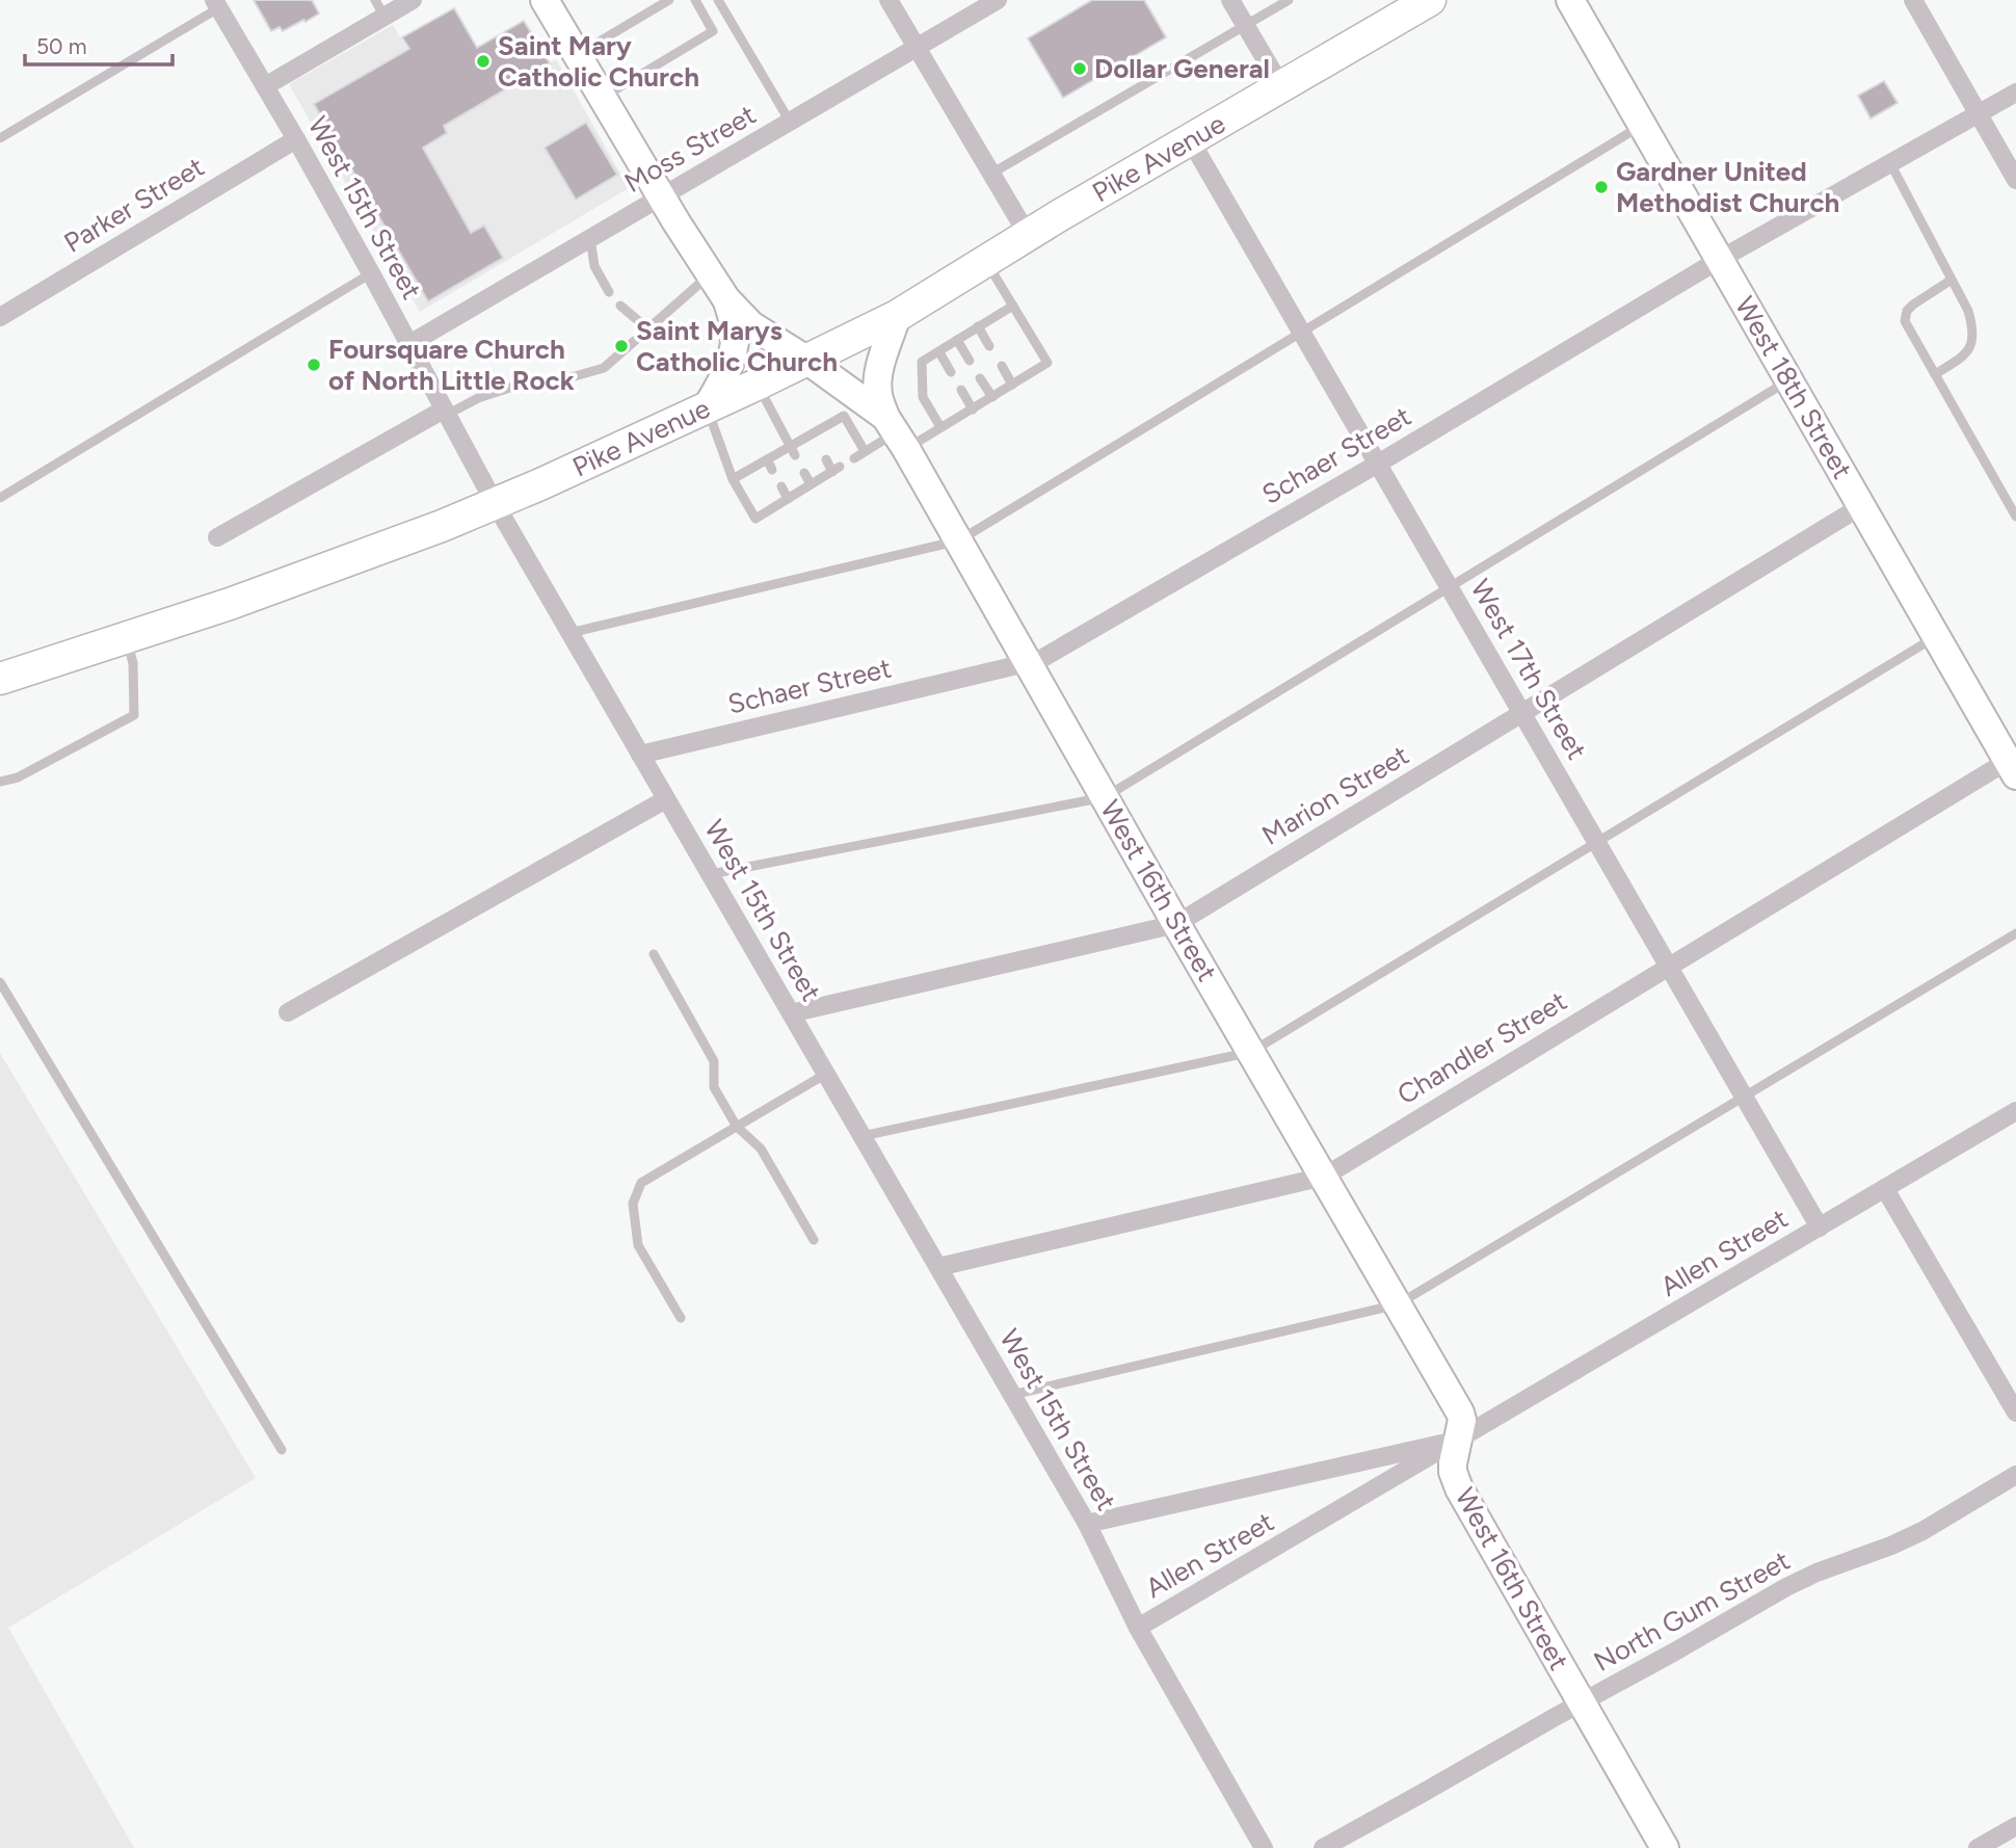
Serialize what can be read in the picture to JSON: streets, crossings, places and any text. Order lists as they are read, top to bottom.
{
  "streets": {
    "main road": ["Pike Avenue"],
    "street": [
      "Moss Street",
      "Parker Street",
      "West 15th Street",
      "West 18th Street",
      "Schaer Street",
      "West 17th Street",
      "Marion Street",
      "West 16th Street",
      "Chandler Street",
      "Allen Street",
      "North Gum Street"
    ]
  },
  "crossings": [
    ["Moss Street", "West 15th Street"],
    ["Moss Street", "West 16th Street"],
    ["Pike Avenue", "West 15th Street"],
    ["Pike Avenue", "West 17th Street"],
    ["Pike Avenue", "West 16th Street"],
    ["Parker Street", "West 15th Street"],
    ["West 15th Street", "Schaer Street"],
    ["West 15th Street", "Marion Street"],
    ["West 15th Street", "Chandler Street"],
    ["West 15th Street", "Allen Street"],
    ["West 18th Street", "Schaer Street"],
    ["West 18th Street", "Marion Street"],
    ["West 18th Street", "Chandler Street"],
    ["Schaer Street", "West 17th Street"],
    ["Schaer Street", "West 16th Street"],
    ["West 17th Street", "Marion Street"],
    ["West 17th Street", "Chandler Street"],
    ["West 17th Street", "Allen Street"],
    ["Marion Street", "West 16th Street"],
    ["West 16th Street", "Chandler Street"],
    ["West 16th Street", "Allen Street"],
    ["West 16th Street", "North Gum Street"]
  ],
  "places": [
    "Saint Mary Catholic Church",
    "Dollar General",
    "Gardner United Methodist Church",
    "Saint Marys Catholic Church",
    "Foursquare Church of North Little Rock"
  ],
  "scale_bar": "50 m"
}
